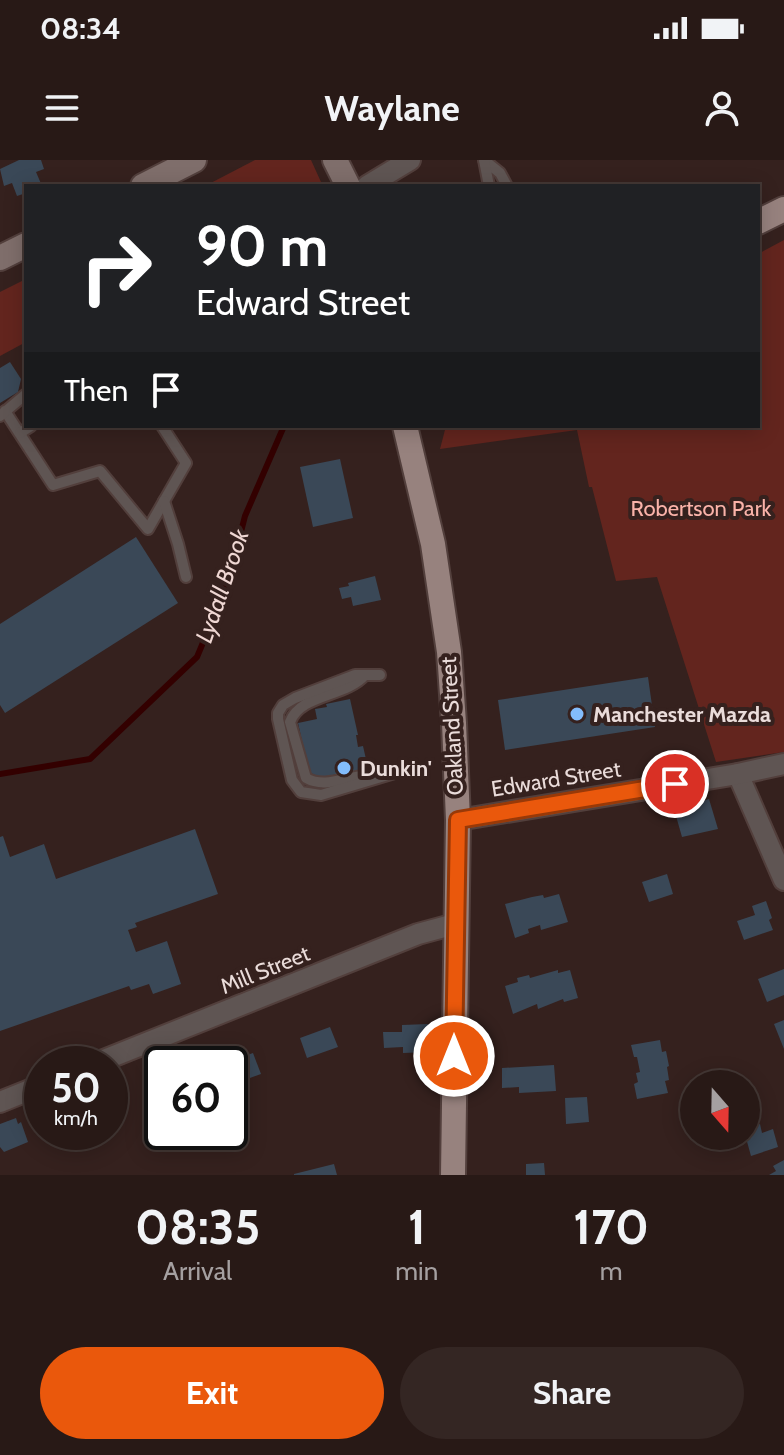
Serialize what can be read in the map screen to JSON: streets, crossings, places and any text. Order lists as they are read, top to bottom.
{
  "streets": {
    "main road": ["Oakland Street"],
    "street": ["Edward Street", "Mill Street"]
  },
  "crossings": [
    ["Oakland Street", "Edward Street"],
    ["Oakland Street", "Mill Street"]
  ],
  "water": ["Lydall Brook"],
  "parks": ["Robertson Park"],
  "places": ["Manchester Mazda", "Dunkin'"],
  "north": "bottom",
  "page": {
    "status": "08:34",
    "header": "Waylane",
    "turn": ["90 m", "Edward Street"],
    "then": "Then",
    "speed": "50 km/h",
    "limit": "60",
    "eta": [
      "08:35",
      "Arrival",
      "1",
      "min",
      "170",
      "m"
    ],
    "buttons": ["Exit", "Share"]
  }
}
